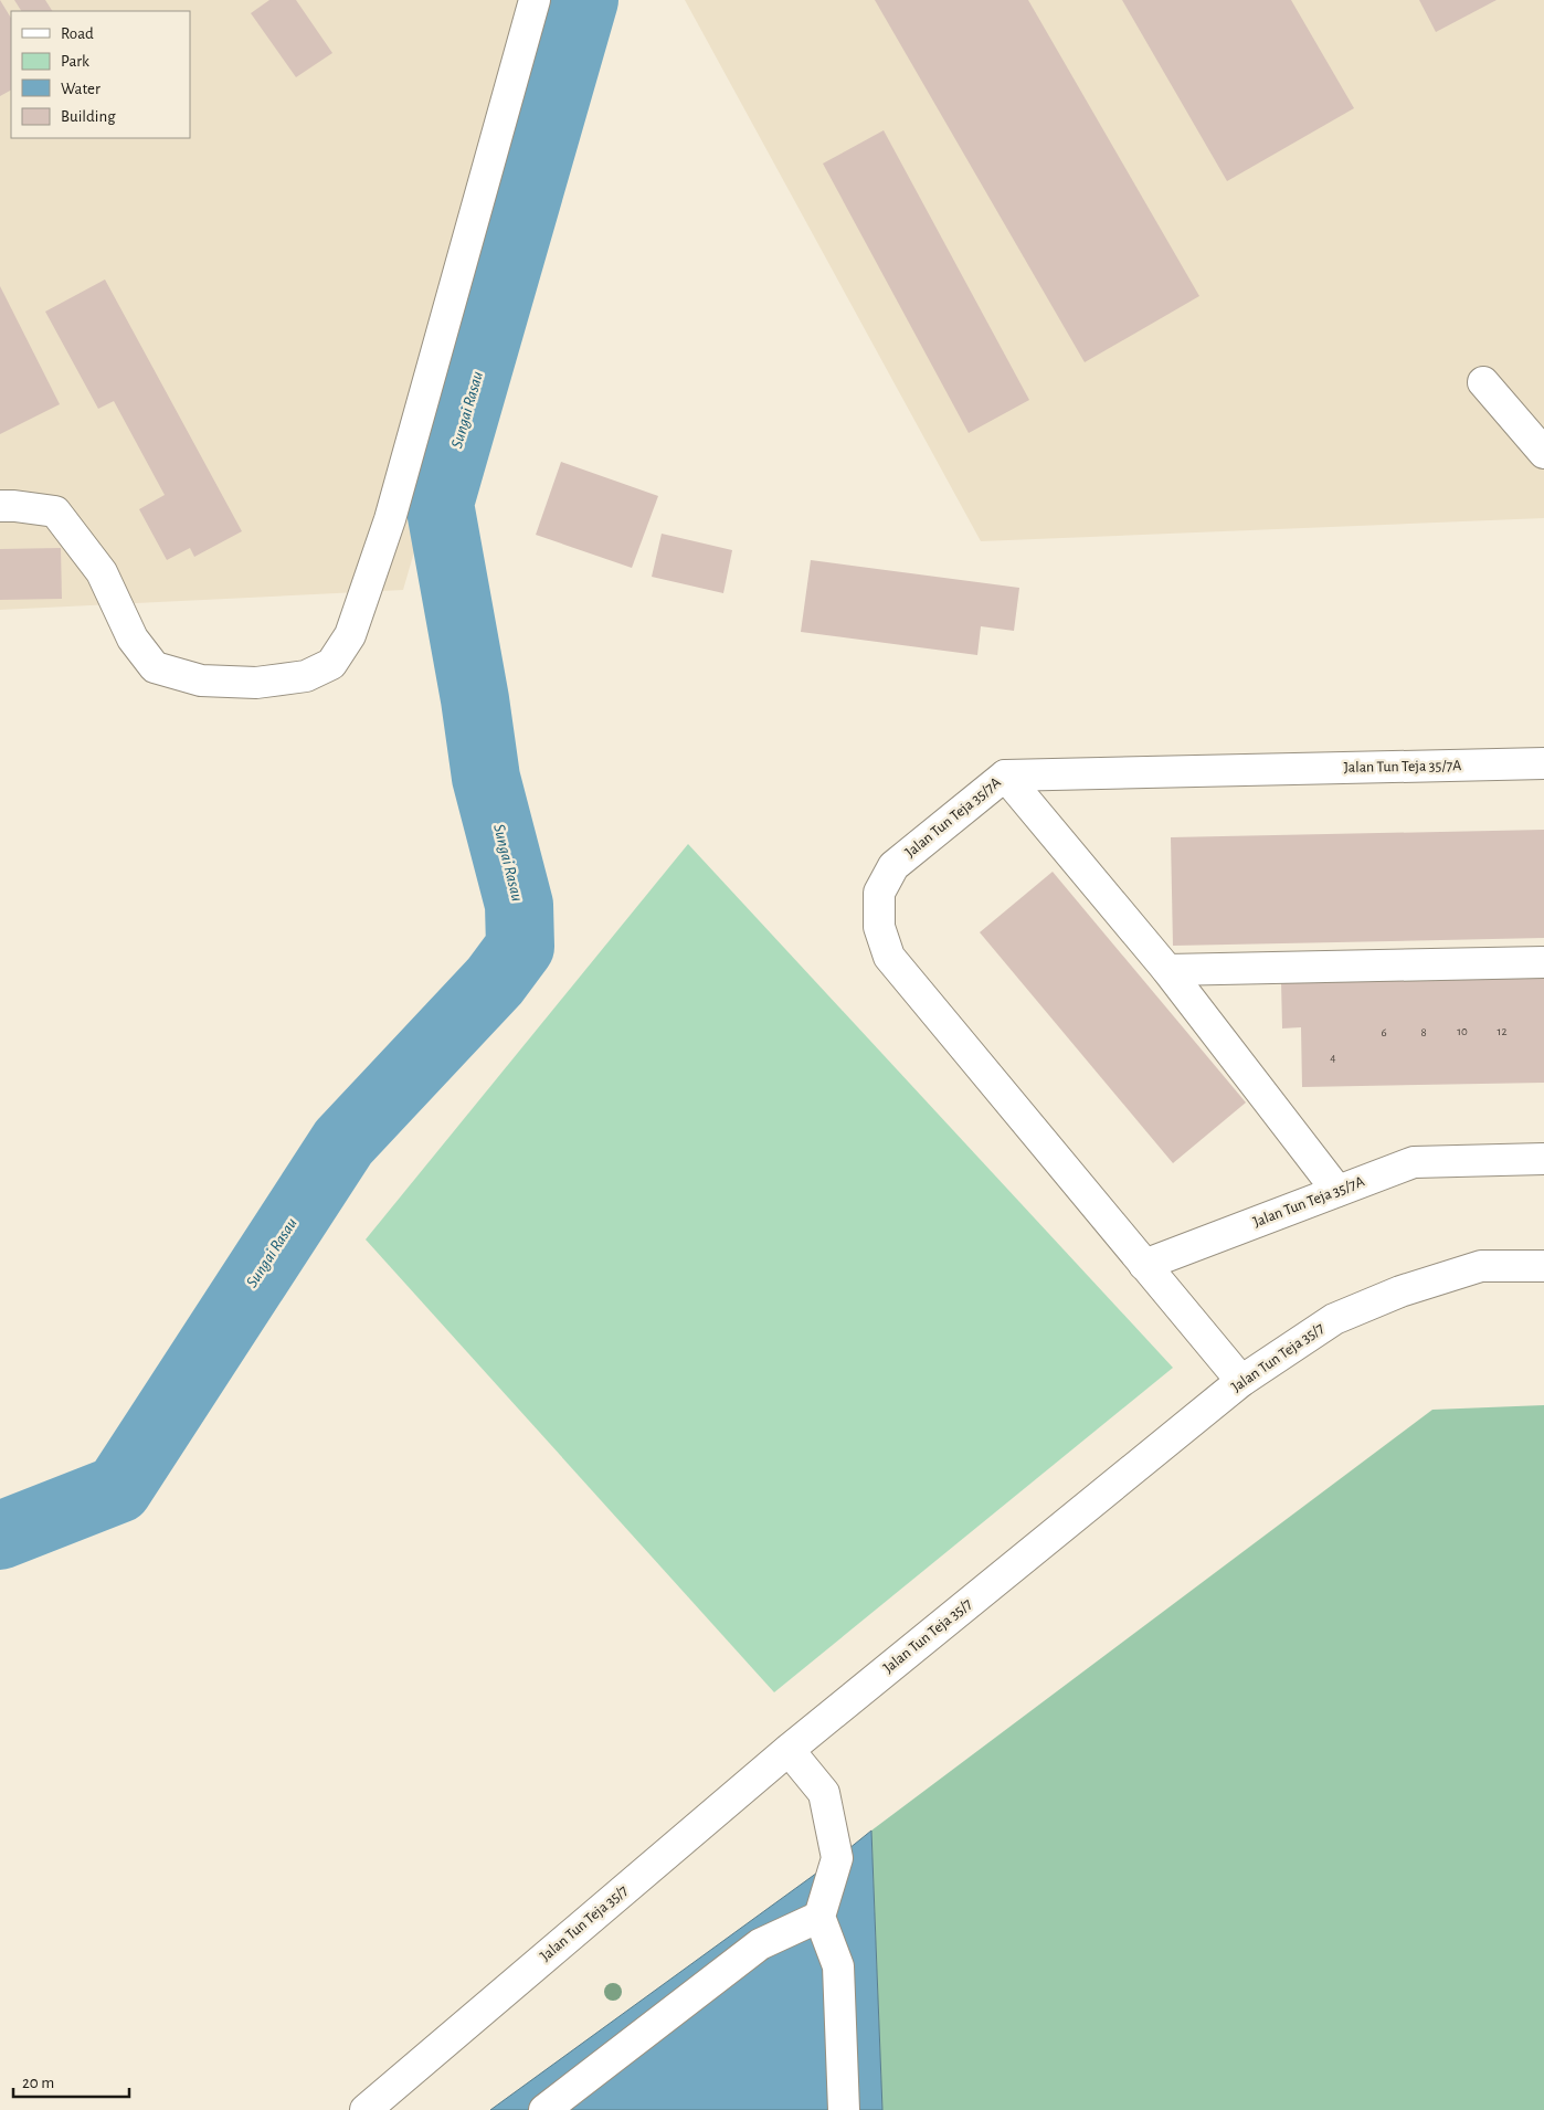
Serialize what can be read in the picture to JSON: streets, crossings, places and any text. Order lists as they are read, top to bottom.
{
  "streets": {
    "street": ["Jalan Tun Teja 35/7A", "Jalan Tun Teja 35/7"]
  },
  "crossings": [
    ["Jalan Tun Teja 35/7A", "Jalan Tun Teja 35/7"]
  ],
  "water": ["Sungai Rasau"],
  "house_numbers": [
    "10",
    "12",
    "6",
    "8",
    "4"
  ],
  "legend": [
    "Road",
    "Park",
    "Water",
    "Building"
  ],
  "scale_bar": "20 m"
}
